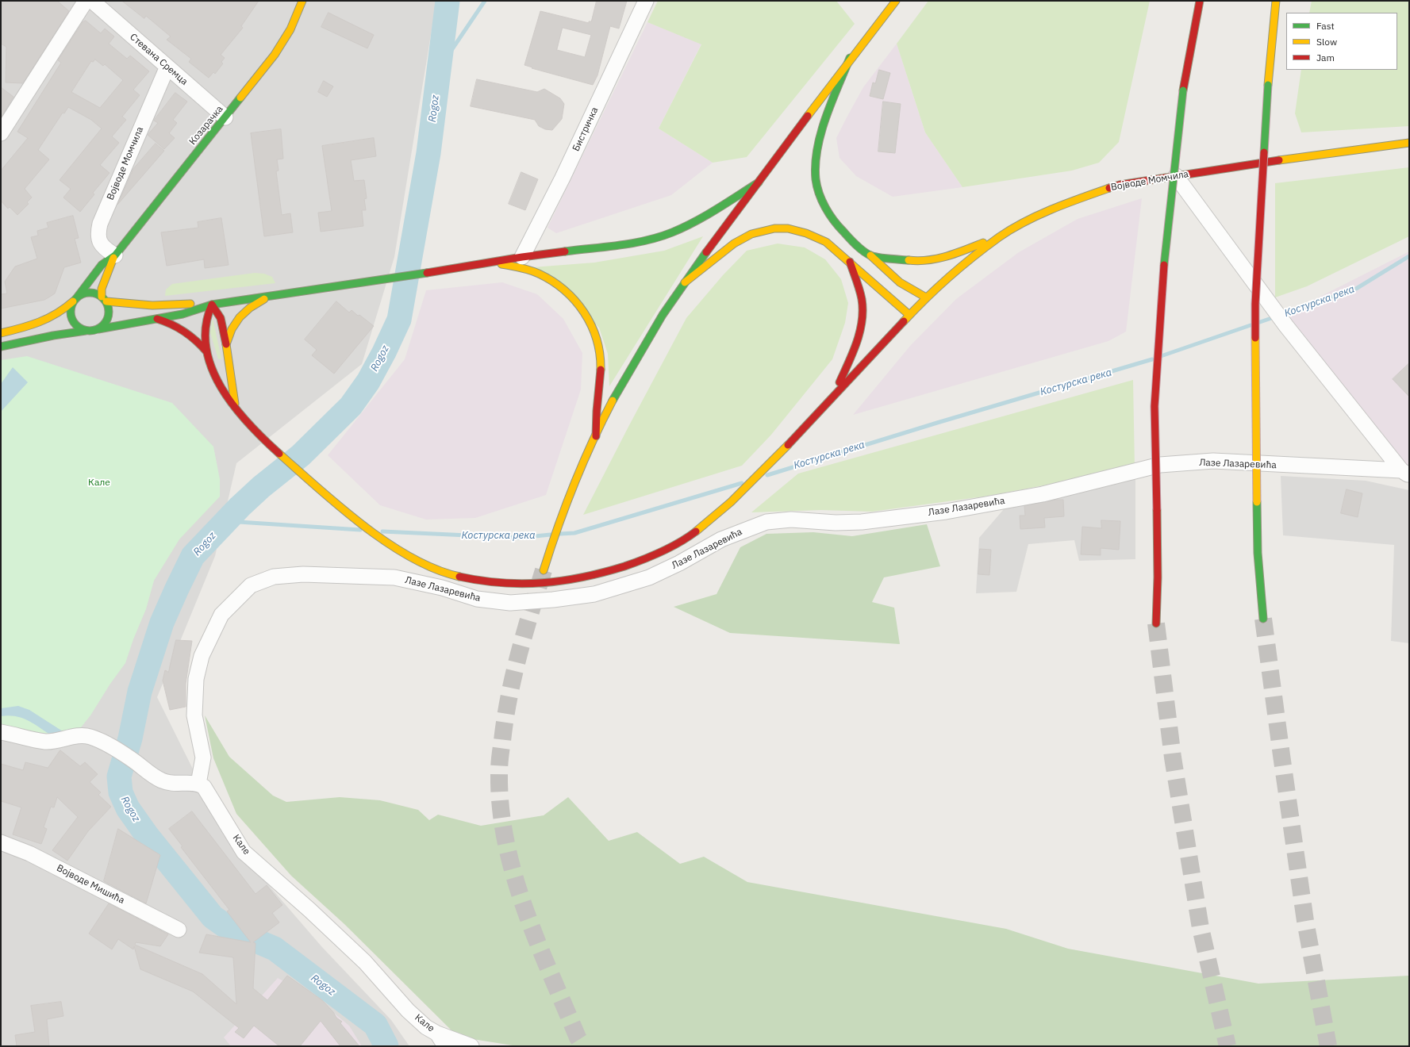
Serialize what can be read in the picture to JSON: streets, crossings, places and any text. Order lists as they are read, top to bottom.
{
  "streets": {
    "main road": ["Козарачка", "Војводе Момчила"],
    "street": [
      "Стевана Сремца",
      "Бистричка",
      "Лазе Лазаревића",
      "Кале",
      "Војводе Мишића"
    ]
  },
  "crossings": [
    ["Стевана Сремца", "Козарачка"],
    ["Стевана Сремца", "Војводе Момчила"],
    ["Козарачка", "Војводе Момчила"],
    ["Војводе Момчила", "Лазе Лазаревића"],
    ["Лазе Лазаревића", "Кале"]
  ],
  "water": ["Rogoz", "Костурска река"],
  "parks": ["Кале"],
  "legend": ["Fast", "Slow", "Jam"]
}
